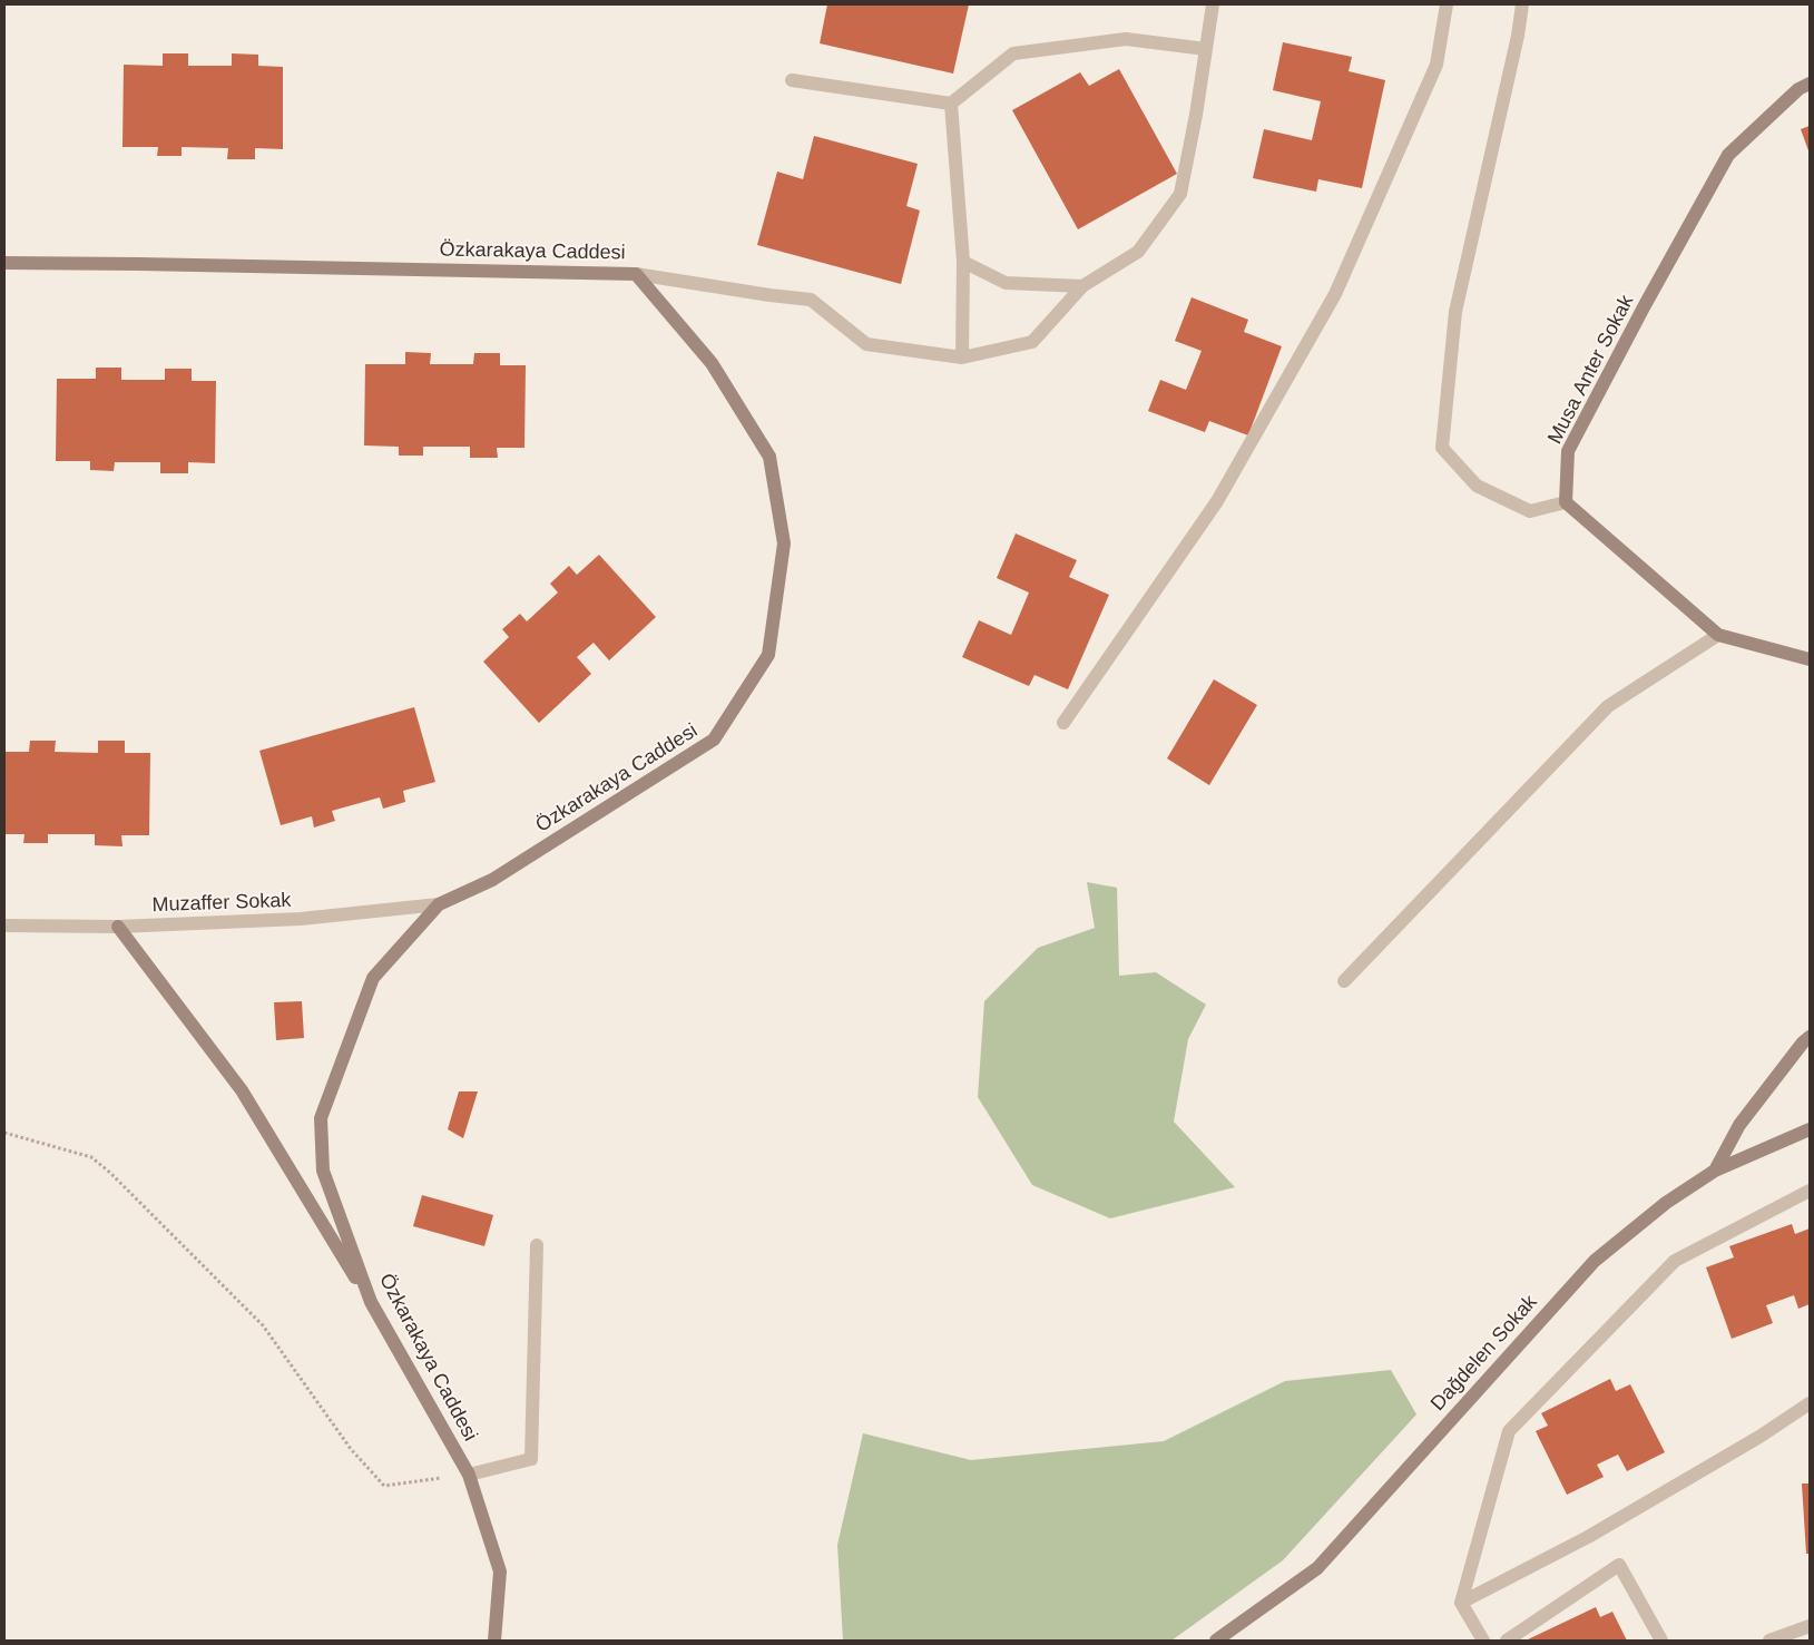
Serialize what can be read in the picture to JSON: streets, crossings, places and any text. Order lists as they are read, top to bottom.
{
  "streets": {
    "street": [
      "Özkarakaya Caddesi",
      "Musa Anter Sokak",
      "Muzaffer Sokak",
      "Dağdelen Sokak"
    ]
  },
  "crossings": [
    ["Özkarakaya Caddesi", "Muzaffer Sokak"]
  ]
}
